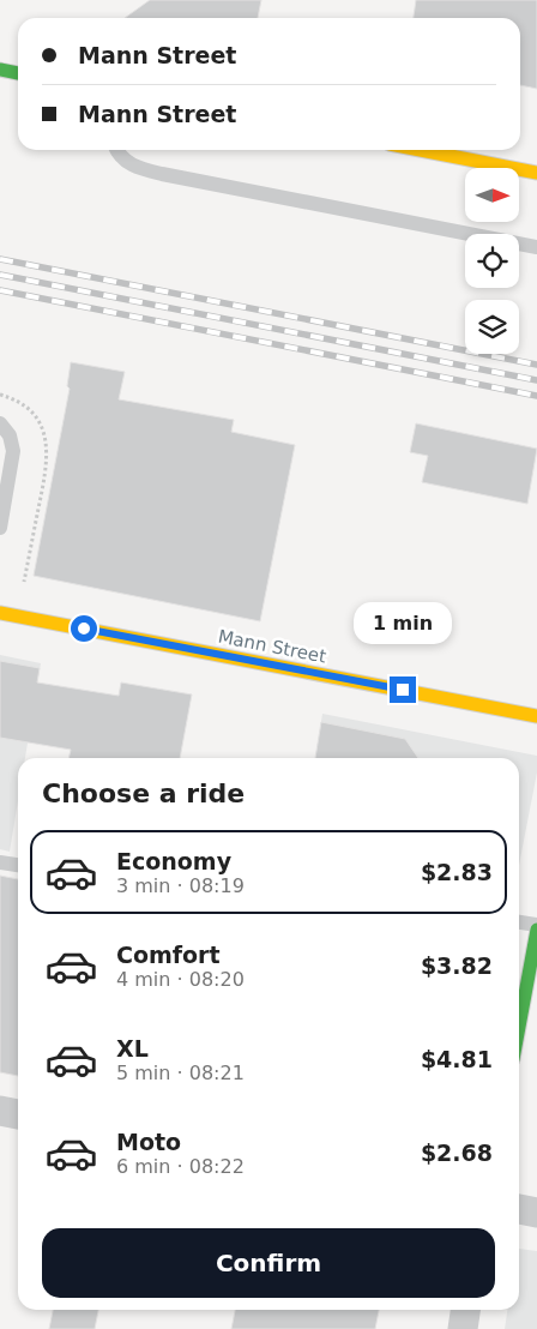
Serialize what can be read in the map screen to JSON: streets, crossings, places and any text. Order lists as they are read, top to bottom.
{
  "streets": {
    "main road": ["Mann Street"]
  },
  "north": "right",
  "page": {
    "banner": ["Mann Street", "Mann Street"],
    "bubble": "1 min",
    "heading": "Choose a ride",
    "list": [
      {
        "name": "Economy",
        "note": "3 min · 08:19",
        "value": "$2.83"
      },
      {
        "name": "Comfort",
        "note": "4 min · 08:20",
        "value": "$3.82"
      },
      {
        "name": "XL",
        "note": "5 min · 08:21",
        "value": "$4.81"
      },
      {
        "name": "Moto",
        "note": "6 min · 08:22",
        "value": "$2.68"
      }
    ],
    "buttons": "Confirm"
  }
}
